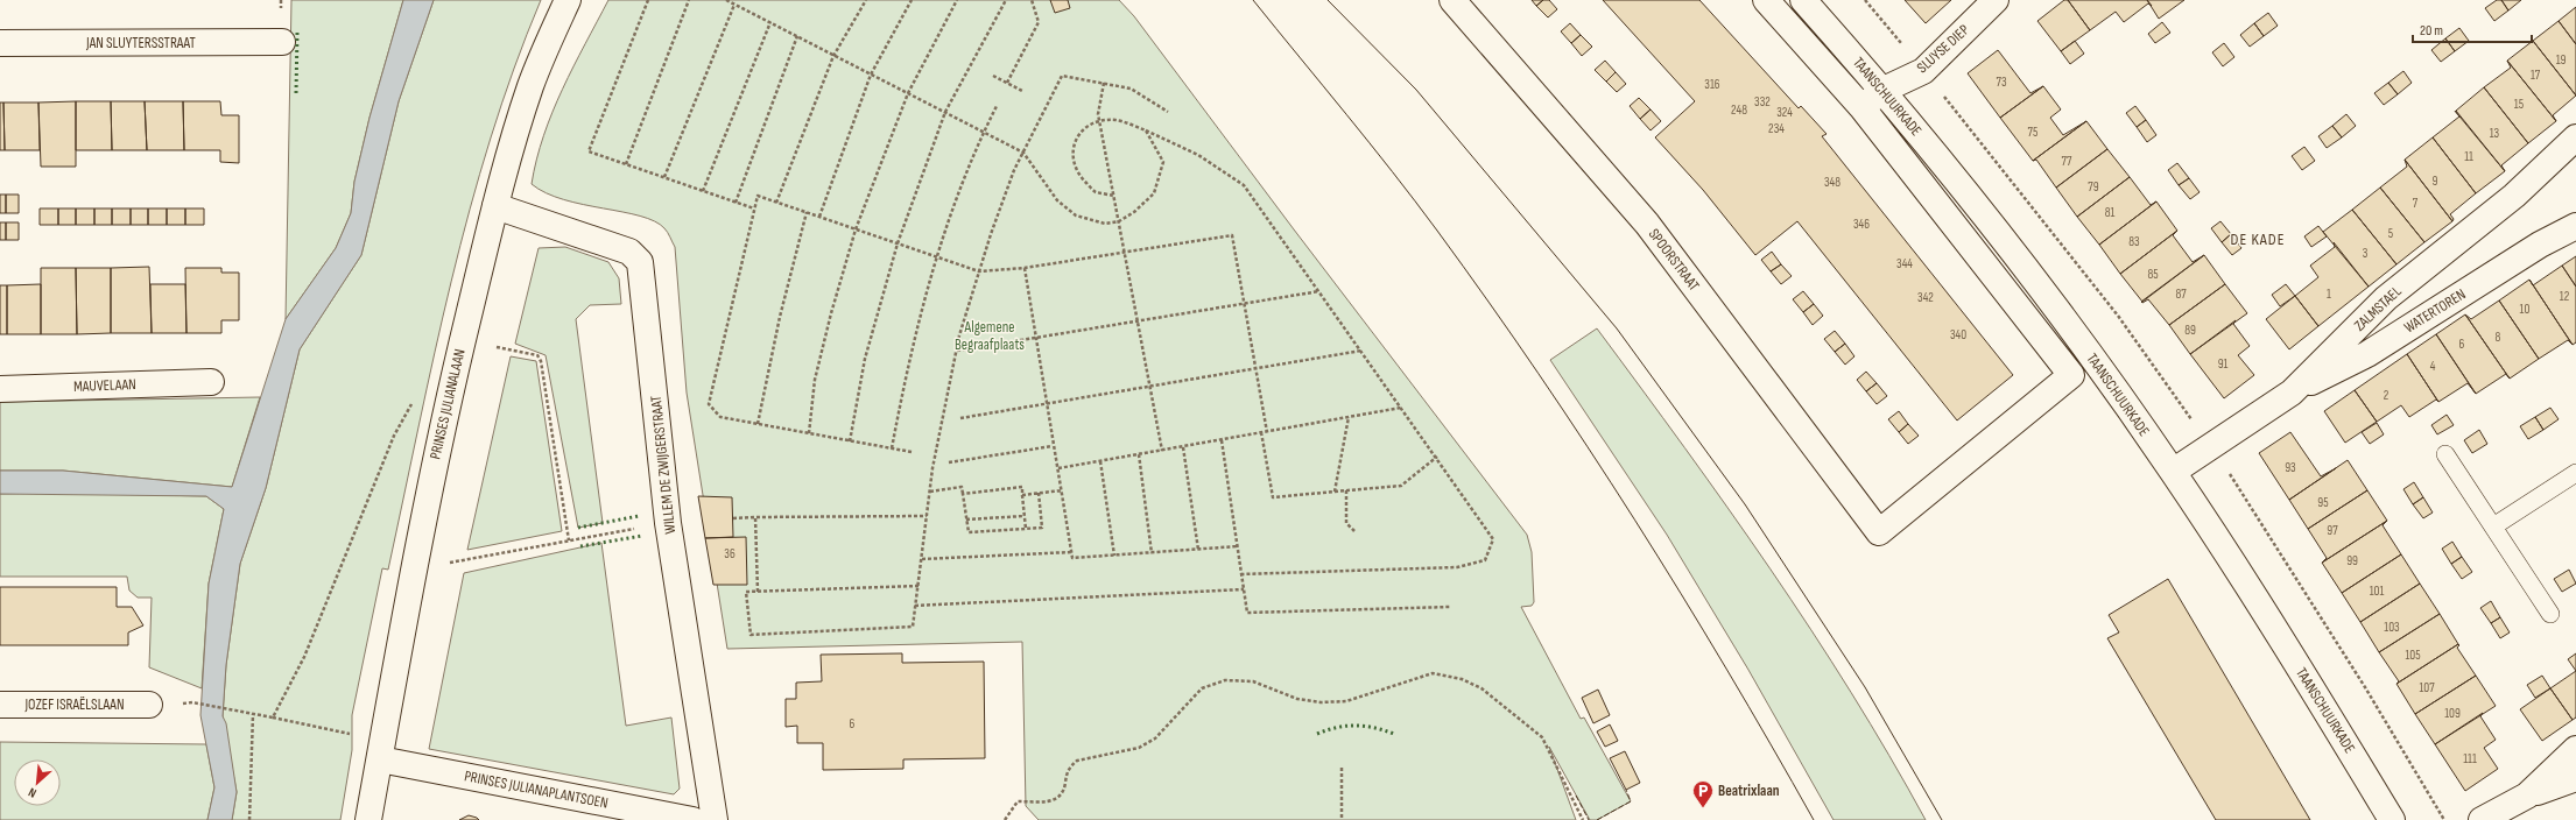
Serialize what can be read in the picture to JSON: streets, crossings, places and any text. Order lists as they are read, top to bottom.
{
  "streets": {
    "street": [
      "JAN SLUYTERSSTRAAT",
      "SLUYSE DIEP",
      "TAANSCHUURKADE",
      "SPOORSTRAAT",
      "ZALMSTAEL",
      "WATERTOREN",
      "MAUVELAAN",
      "PRINSES JULIANALAAN",
      "WILLEM DE ZWIJGERSTRAAT",
      "JOZEF ISRAËLSLAAN",
      "PRINSES JULIANAPLANTSOEN"
    ]
  },
  "crossings": [
    ["SLUYSE DIEP", "TAANSCHUURKADE"],
    ["TAANSCHUURKADE", "SPOORSTRAAT"],
    ["TAANSCHUURKADE", "ZALMSTAEL"],
    ["ZALMSTAEL", "WATERTOREN"],
    ["PRINSES JULIANALAAN", "WILLEM DE ZWIJGERSTRAAT"],
    ["PRINSES JULIANALAAN", "PRINSES JULIANAPLANTSOEN"]
  ],
  "districts": ["DE KADE"],
  "parks": ["Algemene Begraafplaats"],
  "places": {
    "parking": ["Beatrixlaan"]
  },
  "house_numbers": [
    "19",
    "17",
    "73",
    "316",
    "332",
    "15",
    "248",
    "324",
    "234",
    "75",
    "13",
    "11",
    "77",
    "9",
    "348",
    "79",
    "7",
    "81",
    "346",
    "5",
    "83",
    "3",
    "344",
    "85",
    "87",
    "1",
    "12",
    "342",
    "10",
    "89",
    "340",
    "8",
    "6",
    "91",
    "4",
    "2",
    "93",
    "95",
    "97",
    "36",
    "99",
    "101",
    "103",
    "105",
    "107",
    "109",
    "6",
    "111"
  ],
  "scale_bar": "20 m",
  "north": "bottom left"
}
